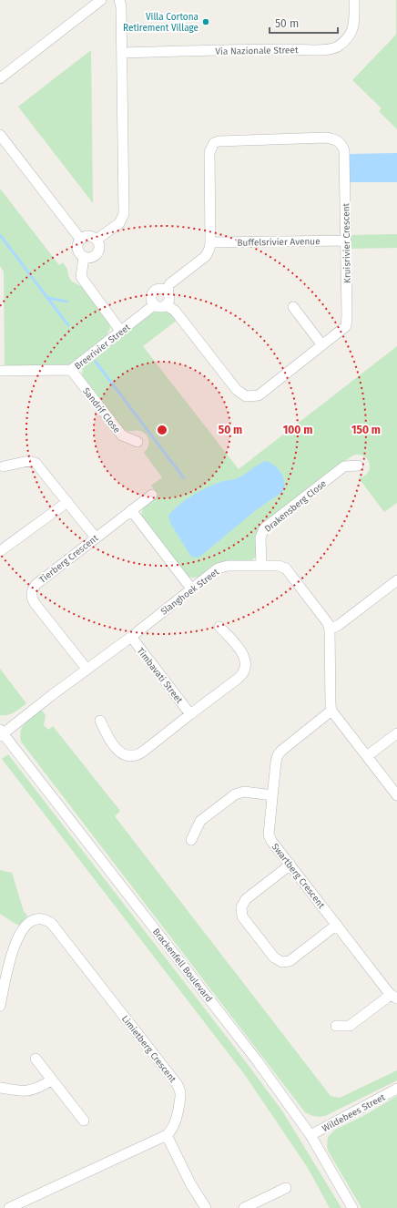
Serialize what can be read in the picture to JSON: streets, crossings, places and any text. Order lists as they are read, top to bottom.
{
  "streets": {
    "street": [
      "Via Nazionale Street",
      "Buffelsrivier Avenue",
      "Kruisrivier Crescent",
      "Breerivier Street",
      "Sandrif Close",
      "Drakensberg Close",
      "Tierberg Crescent",
      "Slanghoek Street",
      "Timbavati Street",
      "Swartberg Crescent",
      "Brackenfell Boulevard",
      "Limietberg Crescent",
      "Wildebees Street"
    ]
  },
  "crossings": [
    ["Buffelsrivier Avenue", "Kruisrivier Crescent"],
    ["Kruisrivier Crescent", "Breerivier Street"],
    ["Breerivier Street", "Sandrif Close"],
    ["Drakensberg Close", "Slanghoek Street"],
    ["Tierberg Crescent", "Slanghoek Street"],
    ["Slanghoek Street", "Timbavati Street"],
    ["Slanghoek Street", "Swartberg Crescent"],
    ["Slanghoek Street", "Brackenfell Boulevard"],
    ["Brackenfell Boulevard", "Wildebees Street"]
  ],
  "places": ["Villa Cortona Retirement Village"],
  "scale_bar": "50 m",
  "rings": ["50 m", "100 m", "150 m"]
}
